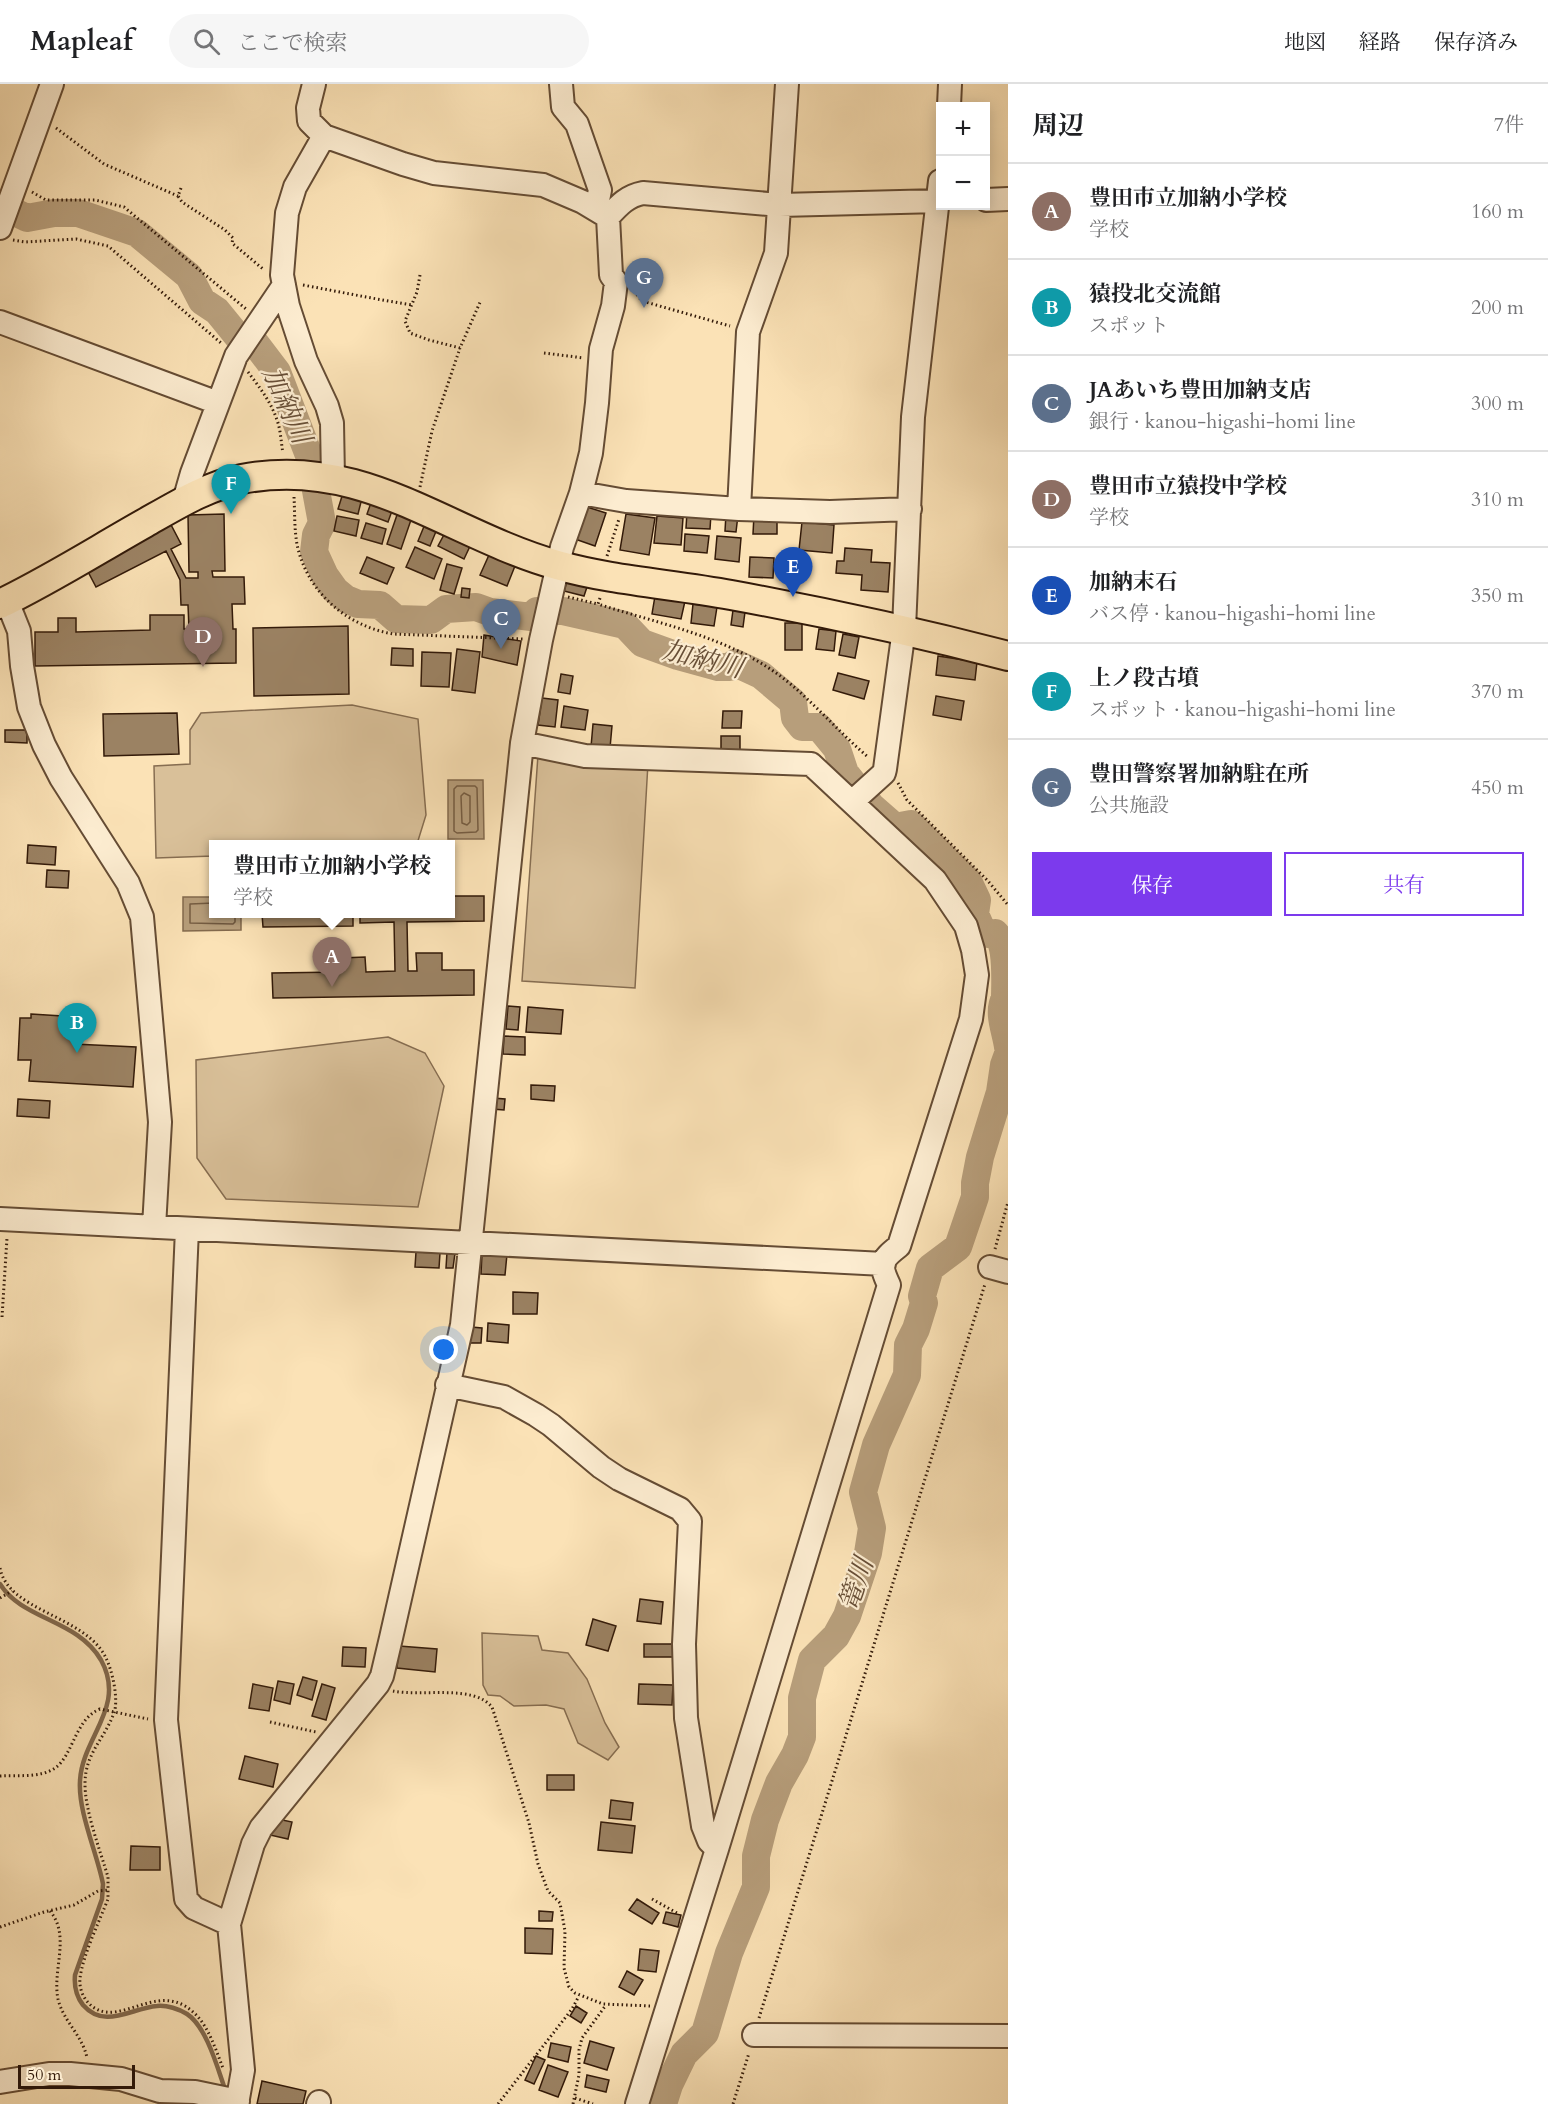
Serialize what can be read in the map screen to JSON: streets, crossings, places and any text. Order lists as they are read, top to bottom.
{
  "water": ["加納川", "篭川"],
  "scale_bar": "50 m",
  "page": {
    "header": "Mapleaf",
    "search": "ここで検索",
    "nav": ["地図", "経路", "保存済み"],
    "heading": ["周辺", "7件"],
    "map_buttons": ["+", "−"],
    "list": [
      {
        "mark": "A",
        "name": "豊田市立加納小学校",
        "note": "学校",
        "value": "160 m"
      },
      {
        "mark": "B",
        "name": "猿投北交流館",
        "note": "スポット",
        "value": "200 m"
      },
      {
        "mark": "C",
        "name": "JAあいち豊田加納支店",
        "note": "銀行 · kanou-higashi-homi line",
        "value": "300 m"
      },
      {
        "mark": "D",
        "name": "豊田市立猿投中学校",
        "note": "学校",
        "value": "310 m"
      },
      {
        "mark": "E",
        "name": "加納末石",
        "note": "バス停 · kanou-higashi-homi line",
        "value": "350 m"
      },
      {
        "mark": "F",
        "name": "上ノ段古墳",
        "note": "スポット · kanou-higashi-homi line",
        "value": "370 m"
      },
      {
        "mark": "G",
        "name": "豊田警察署加納駐在所",
        "note": "公共施設",
        "value": "450 m"
      }
    ],
    "pins": [
      "G",
      "F",
      "E",
      "C",
      "D",
      "A",
      "B"
    ],
    "buttons": ["保存", "共有"],
    "popup": ["豊田市立加納小学校", "学校"],
    "scale": "50 m"
  }
}
